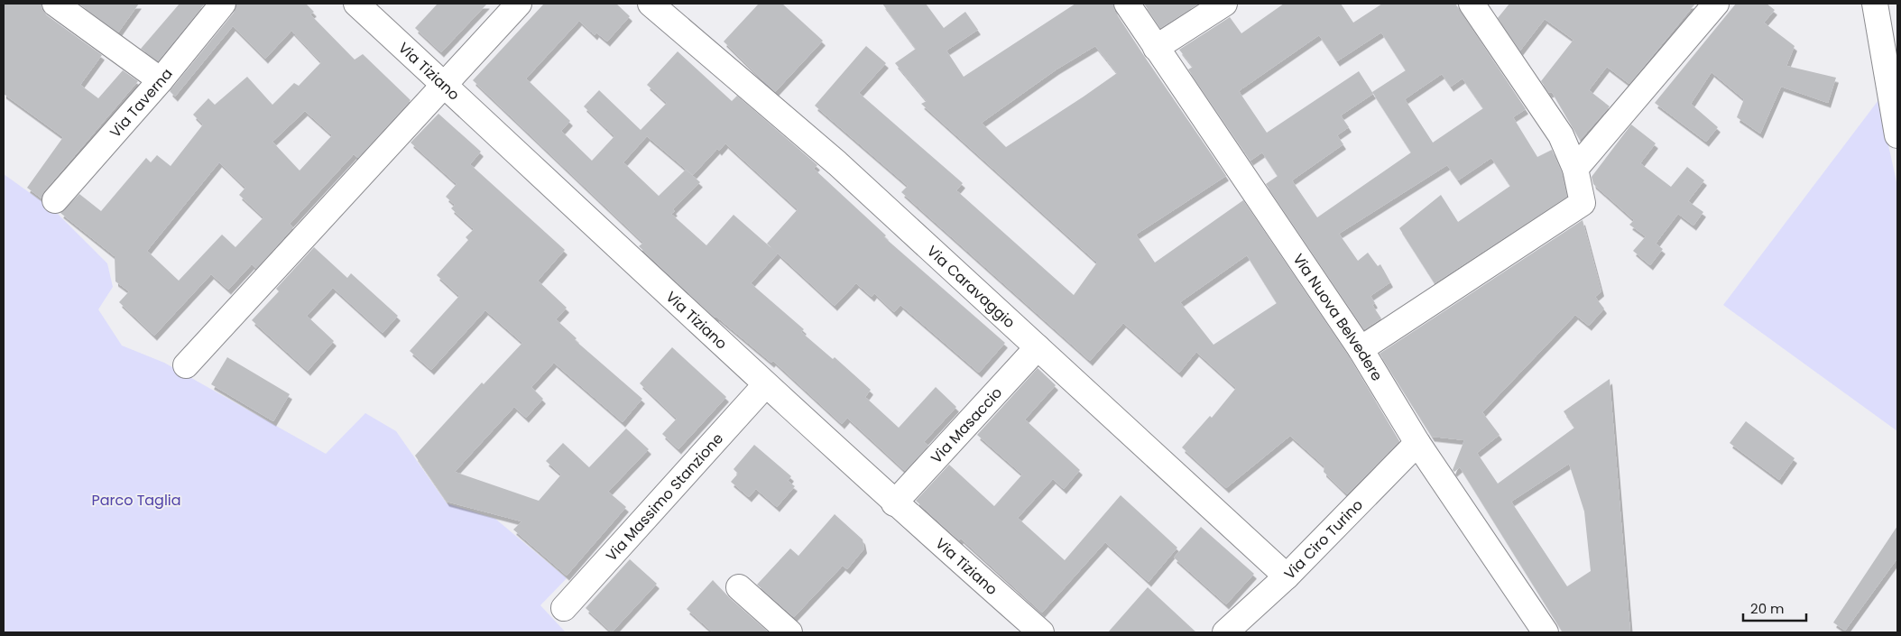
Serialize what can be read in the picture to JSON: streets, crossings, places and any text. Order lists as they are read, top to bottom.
{
  "streets": {
    "street": [
      "Via Tiziano",
      "Via Taverna",
      "Via Caravaggio",
      "Via Nuova Belvedere",
      "Via Masaccio",
      "Via Massimo Stanzione",
      "Via Ciro Turino"
    ]
  },
  "crossings": [
    ["Via Tiziano", "Via Masaccio"],
    ["Via Tiziano", "Via Massimo Stanzione"],
    ["Via Caravaggio", "Via Masaccio"],
    ["Via Caravaggio", "Via Ciro Turino"],
    ["Via Nuova Belvedere", "Via Ciro Turino"]
  ],
  "parks": ["Parco Taglia"],
  "scale_bar": "20 m"
}
